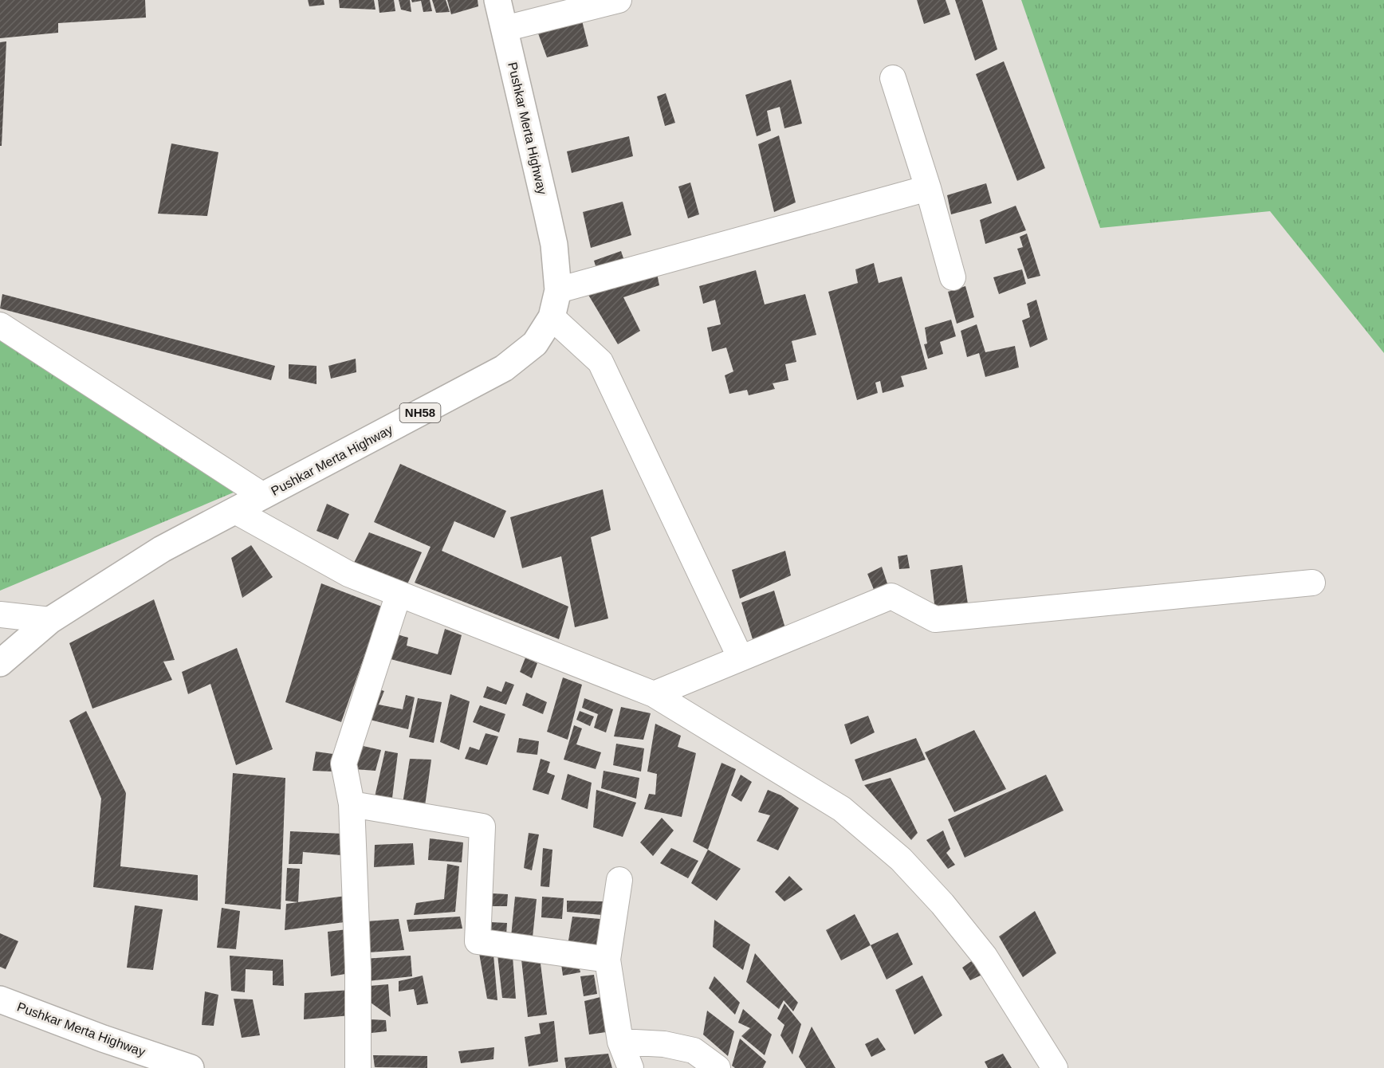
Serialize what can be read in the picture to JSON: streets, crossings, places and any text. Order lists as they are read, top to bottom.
{
  "streets": {
    "main road": ["Pushkar Merta Highway", "NH58"]
  }
}
